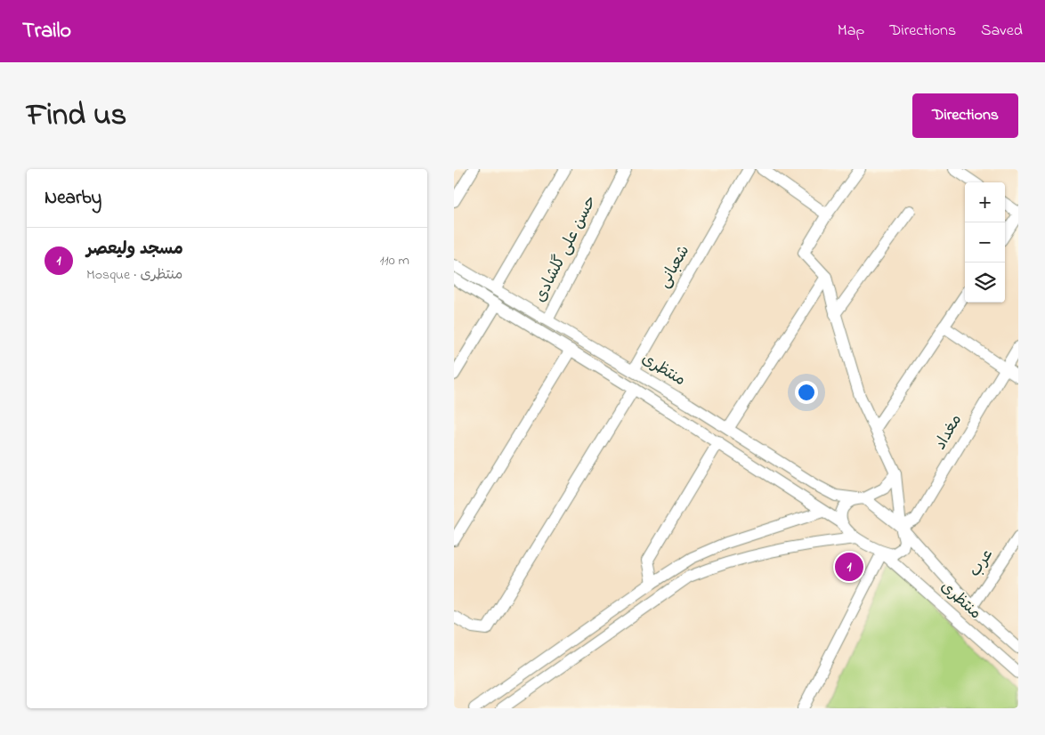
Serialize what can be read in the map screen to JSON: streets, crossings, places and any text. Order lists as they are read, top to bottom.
{
  "streets": {
    "street": [
      "حسن علی گلشادی",
      "شعبانی",
      "منتظری",
      "مغداد",
      "عرب"
    ]
  },
  "crossings": [
    ["حسن علی گلشادی", "منتظری"],
    ["شعبانی", "منتظری"],
    ["منتظری", "مغداد"],
    ["منتظری", "عرب"]
  ],
  "page": {
    "header": "Trailo",
    "nav": ["Map", "Directions", "Saved"],
    "title": "Find us",
    "buttons": "Directions",
    "heading": "Nearby",
    "map_buttons": ["+", "−"],
    "list": [
      {
        "mark": "1",
        "name": "مسجد ولیعصر",
        "note": "Mosque · منتظری",
        "value": "110 m"
      }
    ],
    "pins": "1"
  }
}
